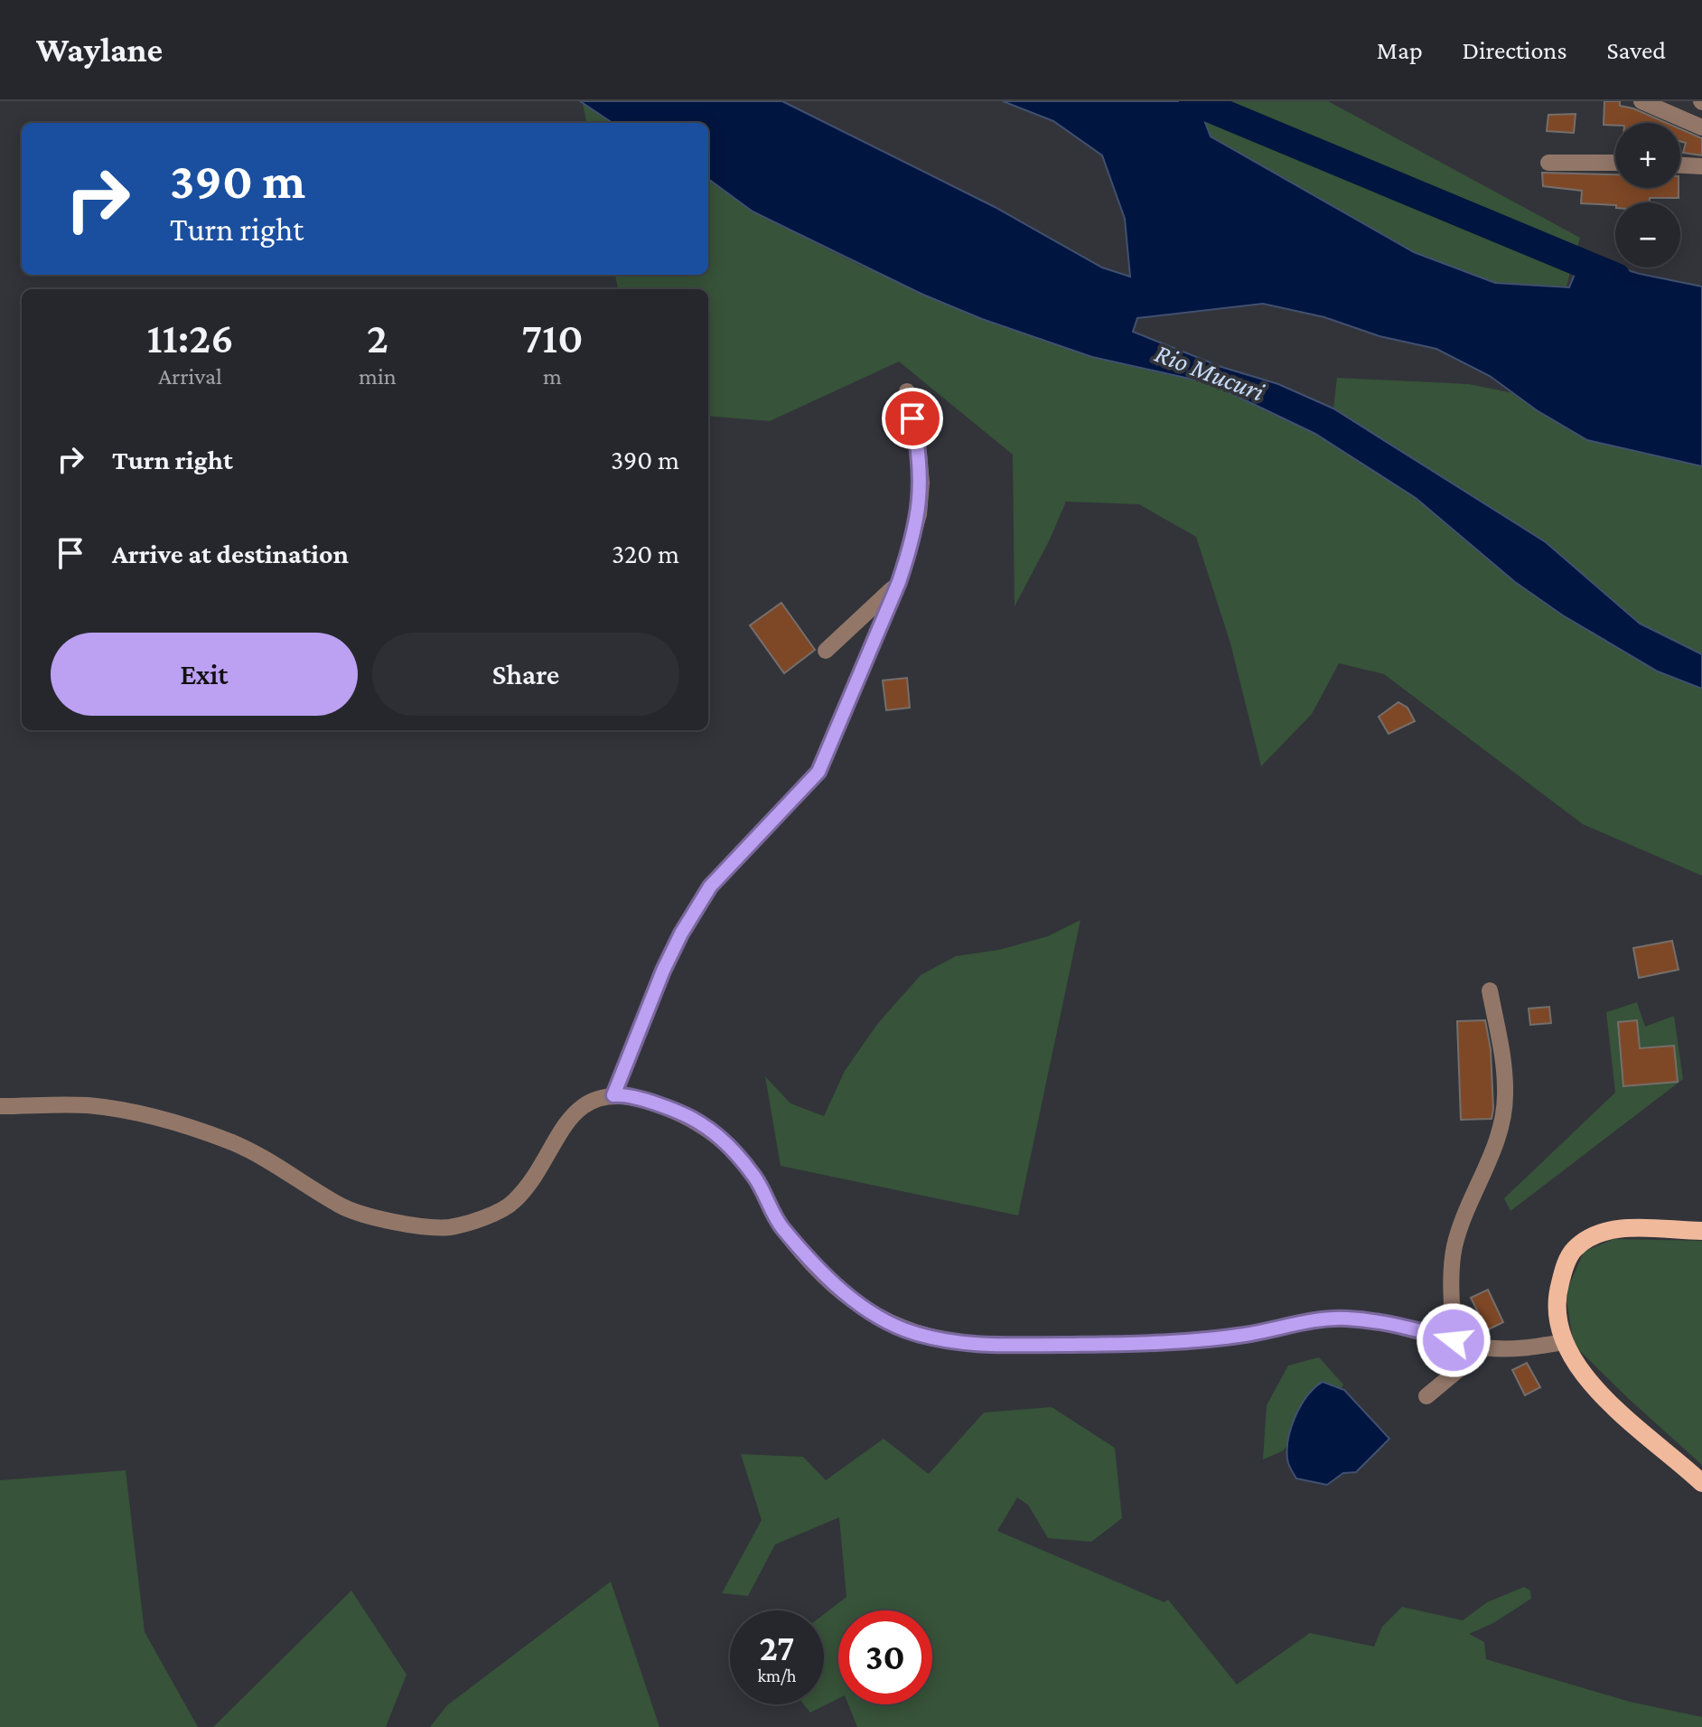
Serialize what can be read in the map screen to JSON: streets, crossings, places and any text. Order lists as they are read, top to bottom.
{
  "water": ["Rio Mucuri"],
  "page": {
    "header": "Waylane",
    "nav": ["Map", "Directions", "Saved"],
    "map_buttons": ["+", "−"],
    "turn": ["390 m", "Turn right"],
    "eta": [
      "11:26",
      "Arrival",
      "2",
      "min",
      "710",
      "m"
    ],
    "list": [
      {
        "name": "Turn right",
        "value": "390 m"
      },
      {
        "name": "Arrive at destination",
        "value": "320 m"
      }
    ],
    "buttons": ["Exit", "Share"],
    "speed": "27 km/h",
    "limit": "30"
  }
}
